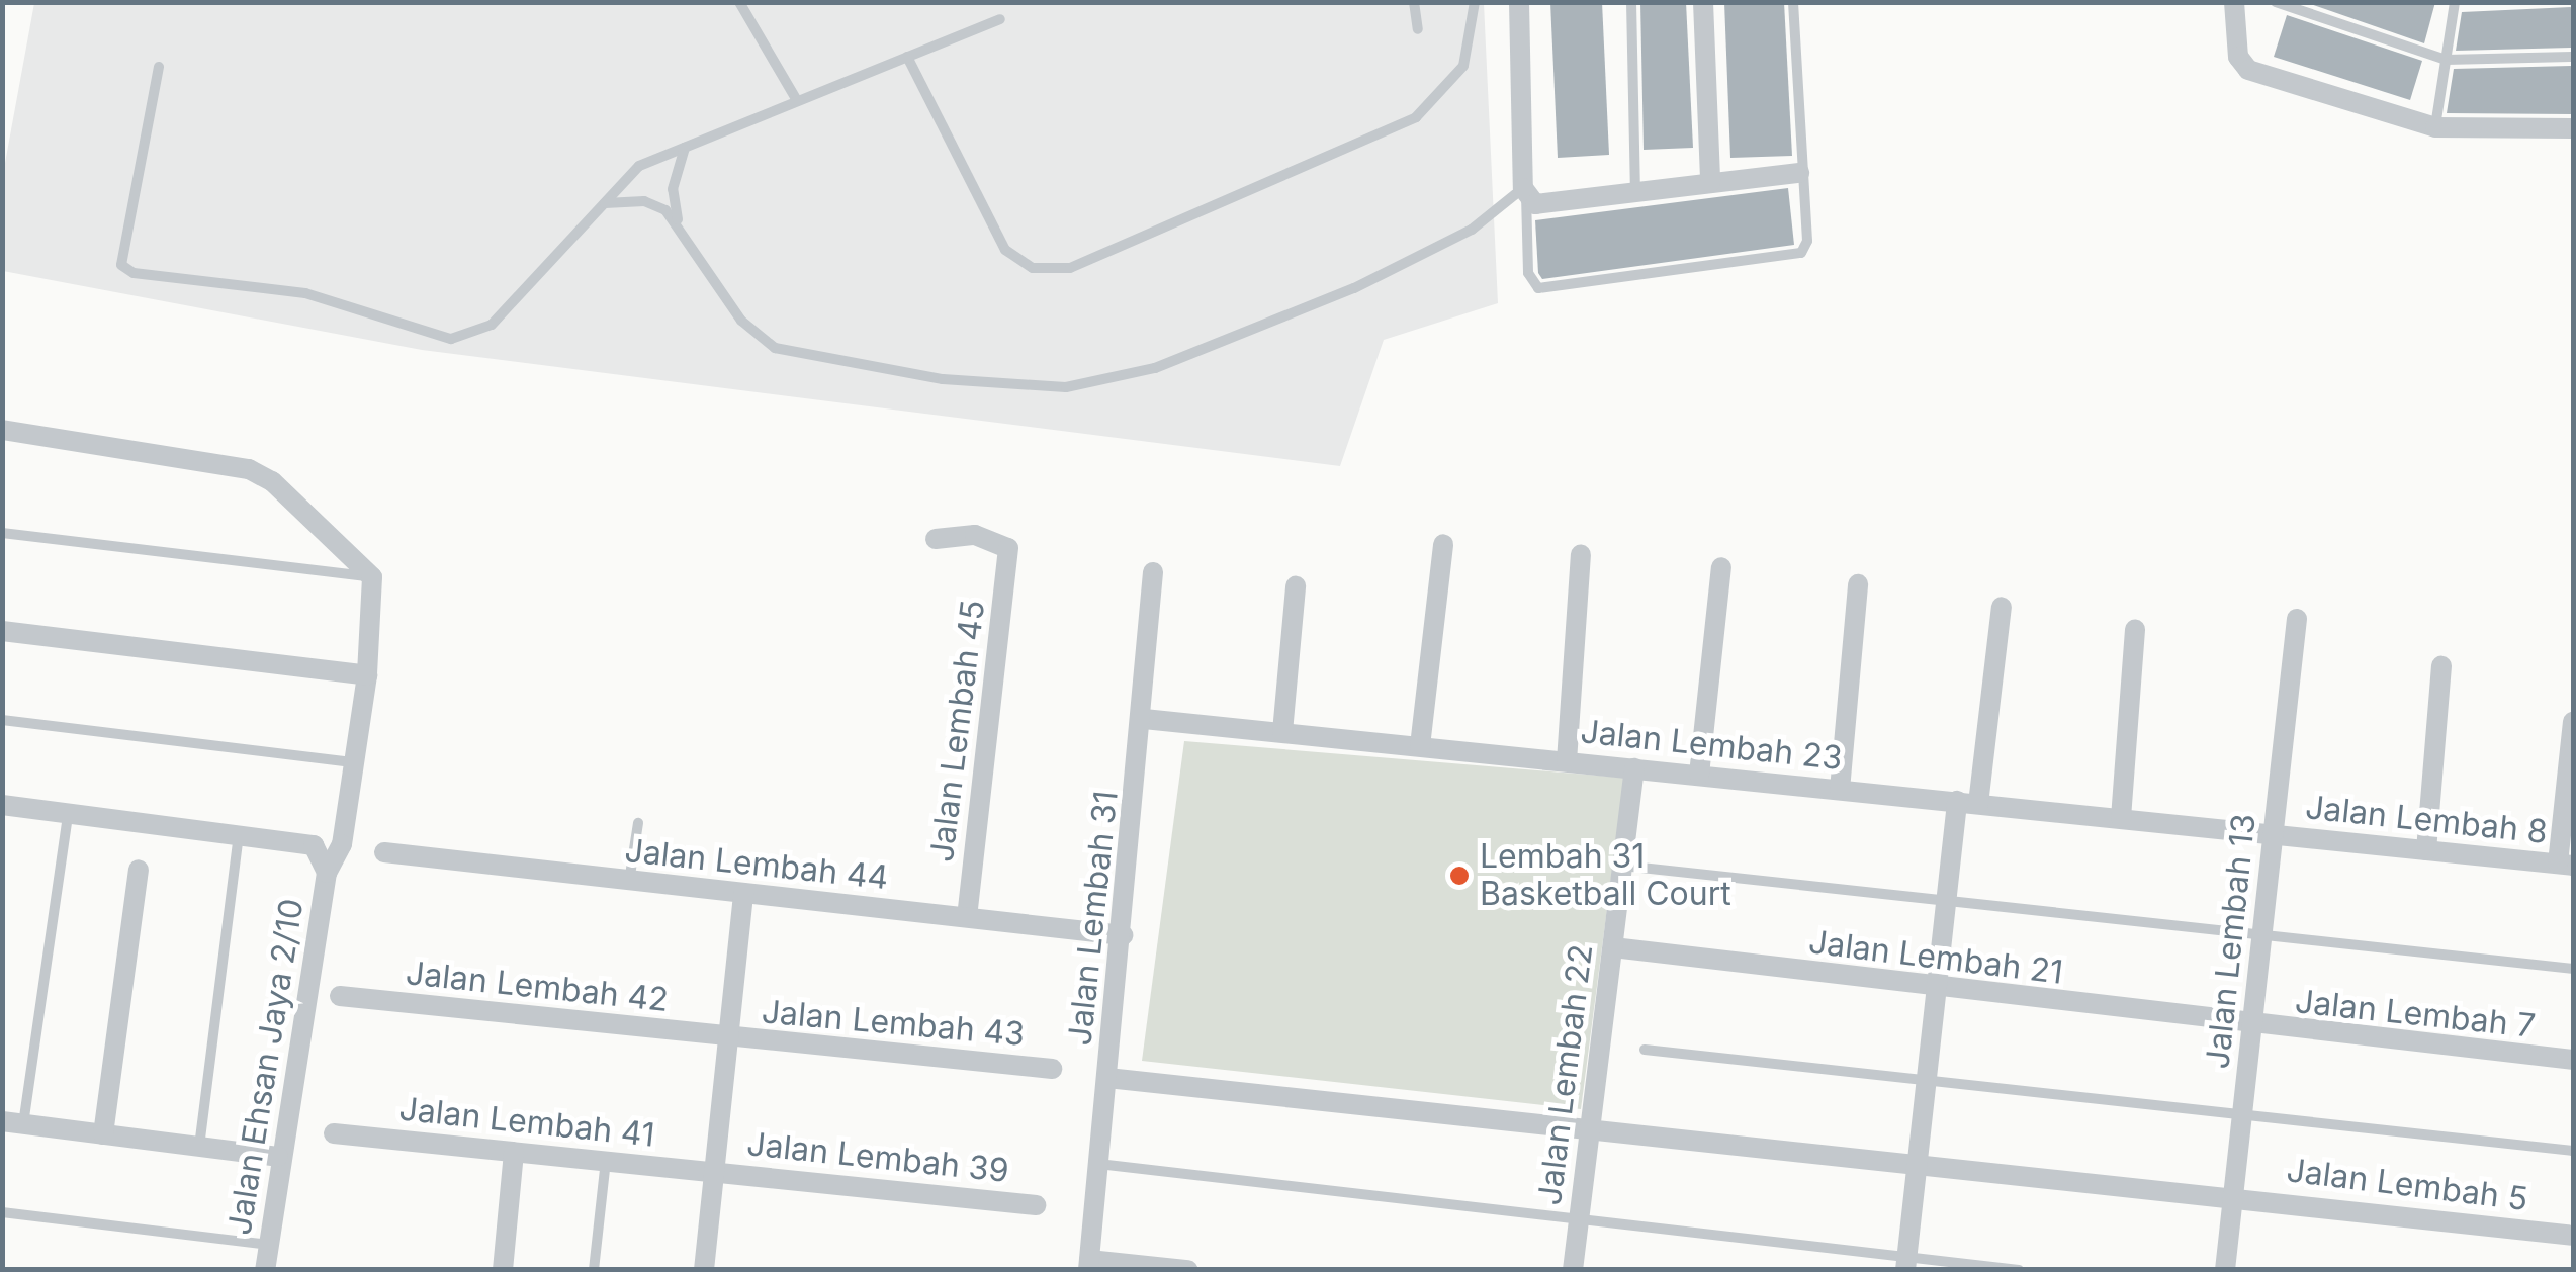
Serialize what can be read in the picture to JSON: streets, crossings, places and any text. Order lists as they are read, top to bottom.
{
  "streets": {
    "street": [
      "Jalan Lembah 45",
      "Jalan Lembah 23",
      "Jalan Lembah 8",
      "Jalan Lembah 44",
      "Jalan Lembah 31",
      "Jalan Lembah 13",
      "Jalan Lembah 21",
      "Jalan Lembah 42",
      "Jalan Lembah 7",
      "Jalan Lembah 43",
      "Jalan Ehsan Jaya 2/10",
      "Jalan Lembah 22",
      "Jalan Lembah 41",
      "Jalan Lembah 39",
      "Jalan Lembah 5"
    ]
  },
  "crossings": [
    ["Jalan Lembah 45", "Jalan Lembah 44"],
    ["Jalan Lembah 23", "Jalan Lembah 8"],
    ["Jalan Lembah 23", "Jalan Lembah 31"],
    ["Jalan Lembah 23", "Jalan Lembah 13"],
    ["Jalan Lembah 23", "Jalan Lembah 22"],
    ["Jalan Lembah 8", "Jalan Lembah 13"],
    ["Jalan Lembah 44", "Jalan Lembah 31"],
    ["Jalan Lembah 13", "Jalan Lembah 21"],
    ["Jalan Lembah 13", "Jalan Lembah 7"],
    ["Jalan Lembah 13", "Jalan Lembah 5"],
    ["Jalan Lembah 21", "Jalan Lembah 7"],
    ["Jalan Lembah 21", "Jalan Lembah 22"],
    ["Jalan Lembah 42", "Jalan Lembah 43"],
    ["Jalan Lembah 41", "Jalan Lembah 39"]
  ],
  "places": ["Lembah 31 Basketball Court"]
}
